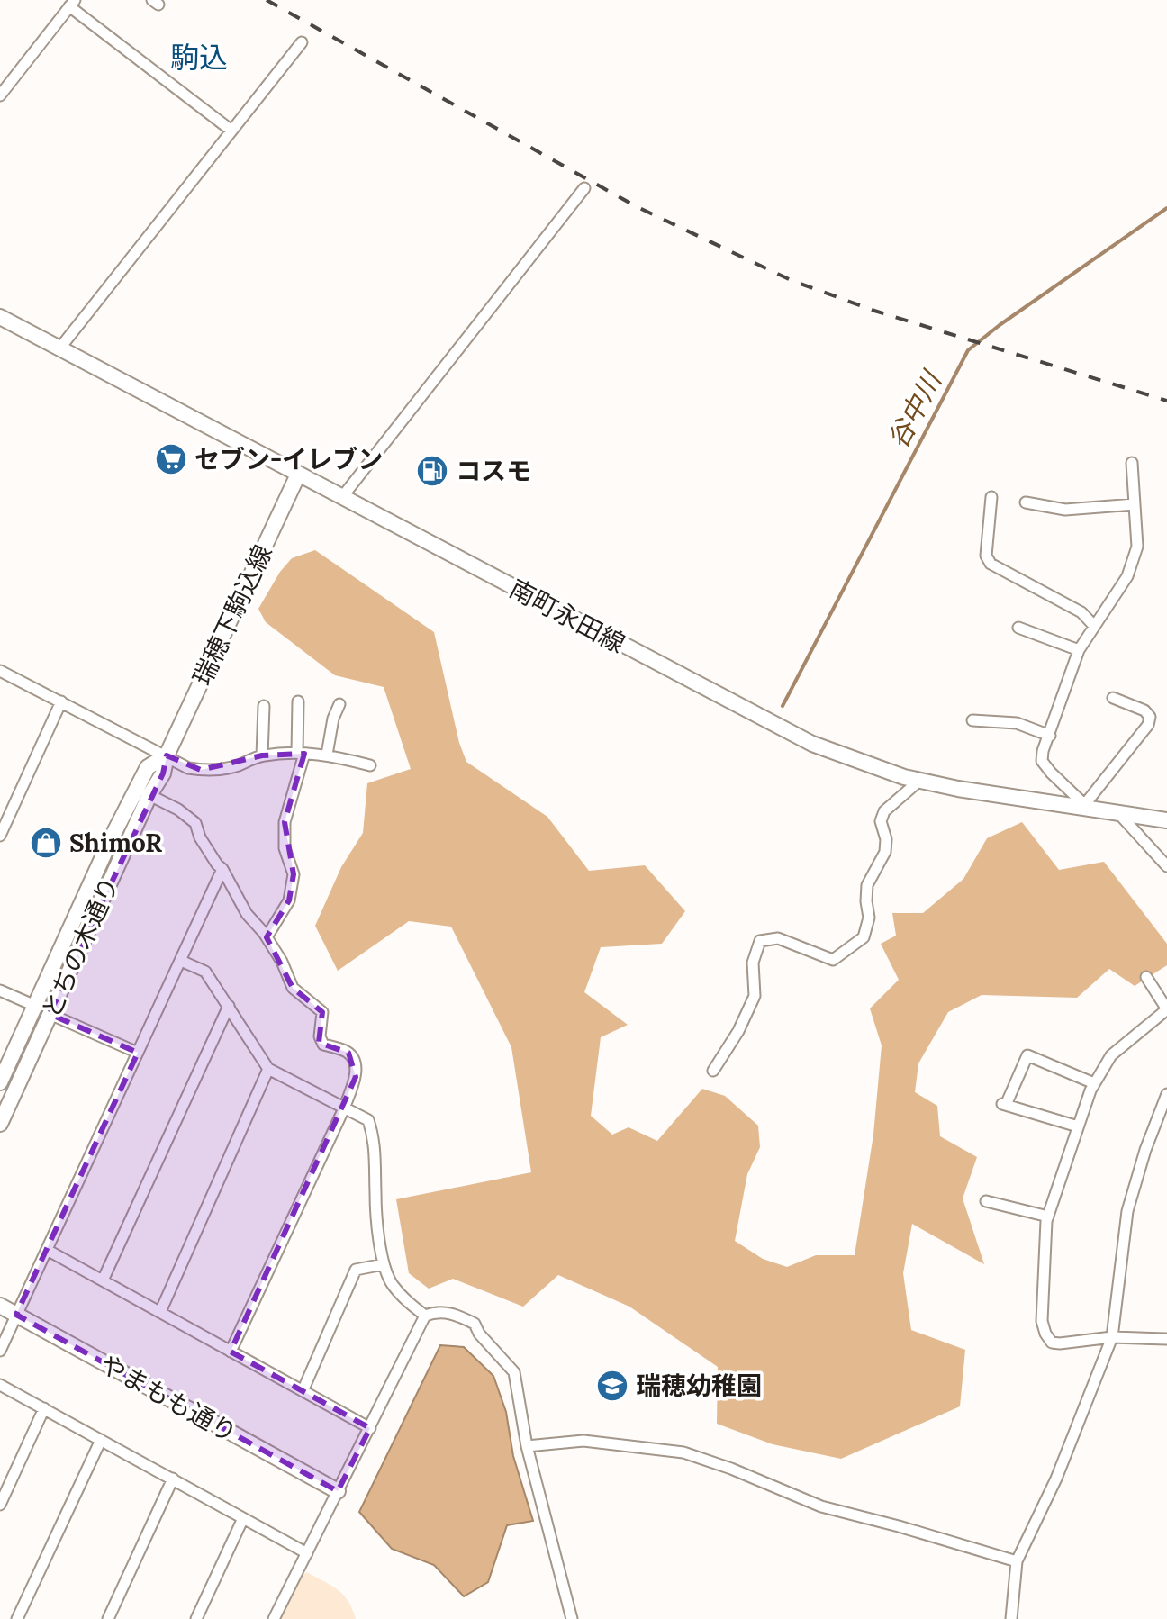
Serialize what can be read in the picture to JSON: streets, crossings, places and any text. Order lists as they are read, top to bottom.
{
  "streets": {
    "street": [
      "瑞穂下駒込線",
      "南町永田線",
      "とちの木通り",
      "やまもも通り"
    ]
  },
  "crossings": [
    ["瑞穂下駒込線", "南町永田線"],
    ["瑞穂下駒込線", "とちの木通り"]
  ],
  "districts": ["駒込"],
  "water": ["谷中川"],
  "places": {
    "supermarket": ["セブン-イレブン"],
    "fuel station": ["コスモ"],
    "shop": ["ShimoR"],
    "school or university": ["瑞穂幼稚園"]
  }
}
